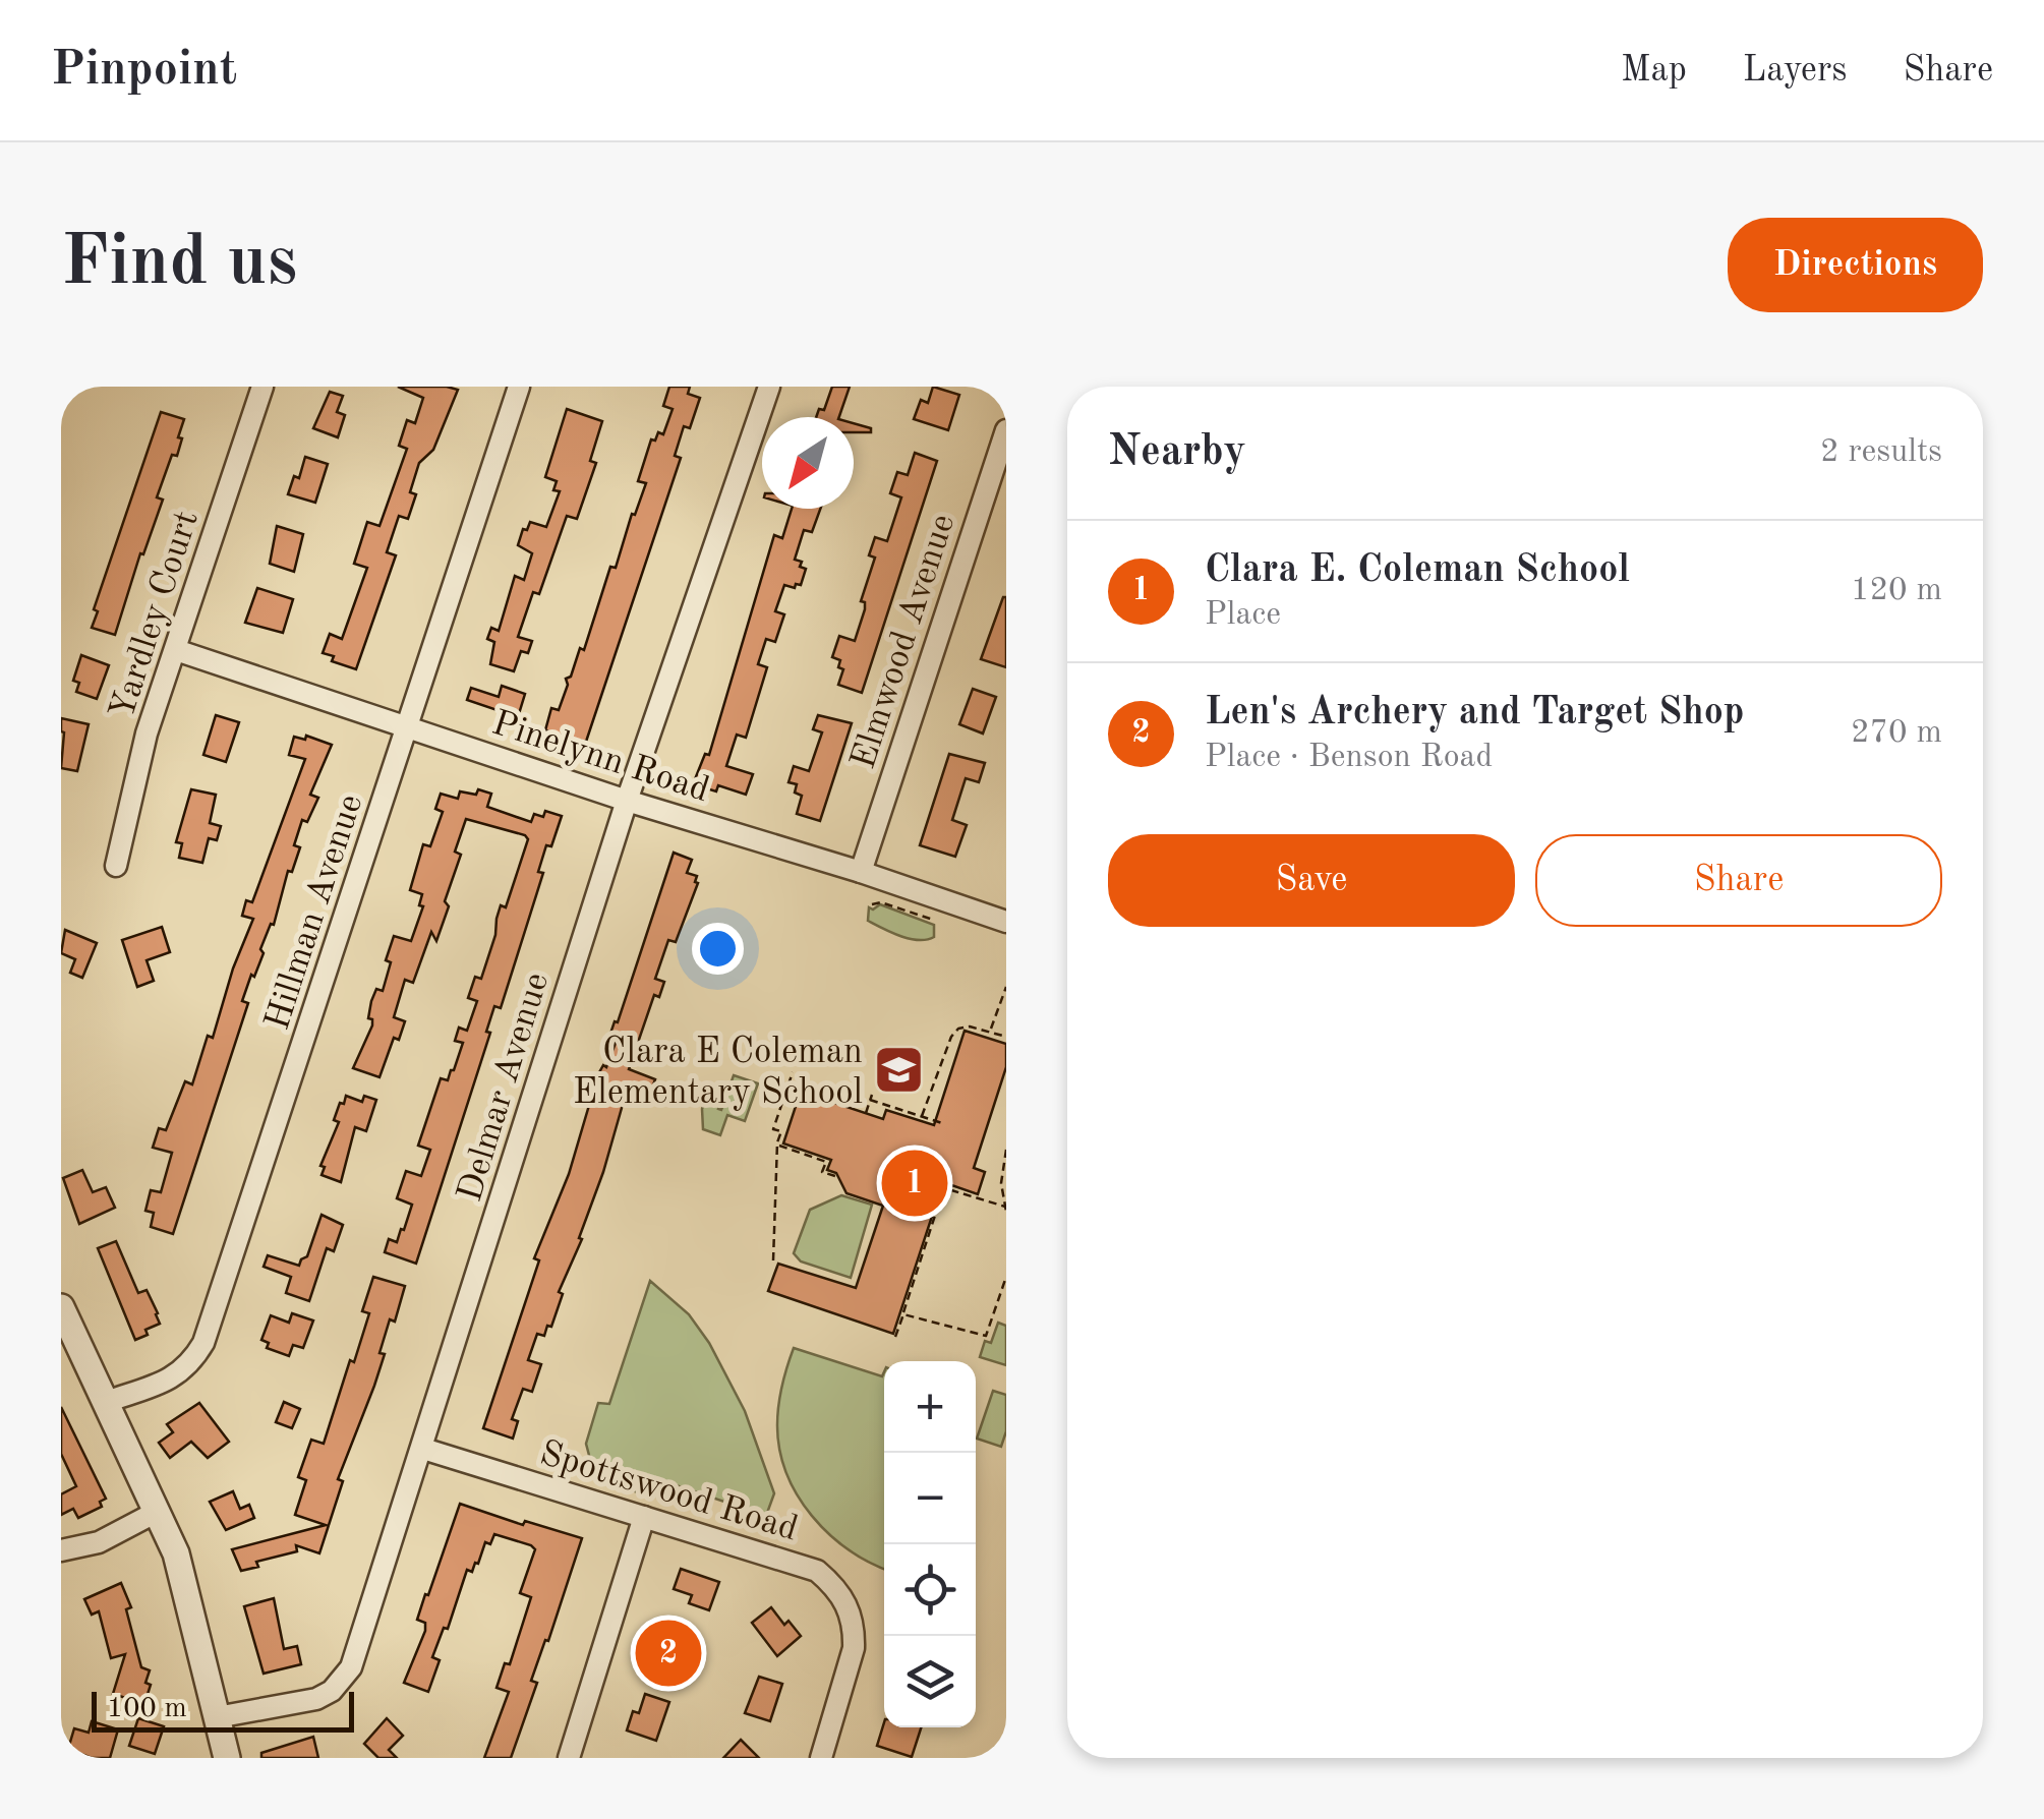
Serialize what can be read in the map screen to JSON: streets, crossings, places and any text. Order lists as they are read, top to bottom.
{
  "streets": {
    "street": [
      "Yardley Court",
      "Elmwood Avenue",
      "Pinelynn Road",
      "Hillman Avenue",
      "Delmar Avenue",
      "Spottswood Road"
    ]
  },
  "crossings": [
    ["Yardley Court", "Pinelynn Road"],
    ["Elmwood Avenue", "Pinelynn Road"],
    ["Pinelynn Road", "Hillman Avenue"],
    ["Pinelynn Road", "Delmar Avenue"],
    ["Delmar Avenue", "Spottswood Road"]
  ],
  "places": {
    "school or university": ["Clara E Coleman Elementary School"]
  },
  "scale_bar": "100 m",
  "north": "bottom left",
  "page": {
    "header": "Pinpoint",
    "nav": ["Map", "Layers", "Share"],
    "buttons": [
      "Directions",
      ["Save", "Share"]
    ],
    "title": "Find us",
    "heading": ["Nearby", "2 results"],
    "list": [
      {
        "mark": "1",
        "name": "Clara E. Coleman School",
        "note": "Place",
        "value": "120 m"
      },
      {
        "mark": "2",
        "name": "Len's Archery and Target Shop",
        "note": "Place · Benson Road",
        "value": "270 m"
      }
    ],
    "pins": ["1", "2"],
    "map_buttons": ["+", "−"],
    "scale": "100 m"
  }
}
